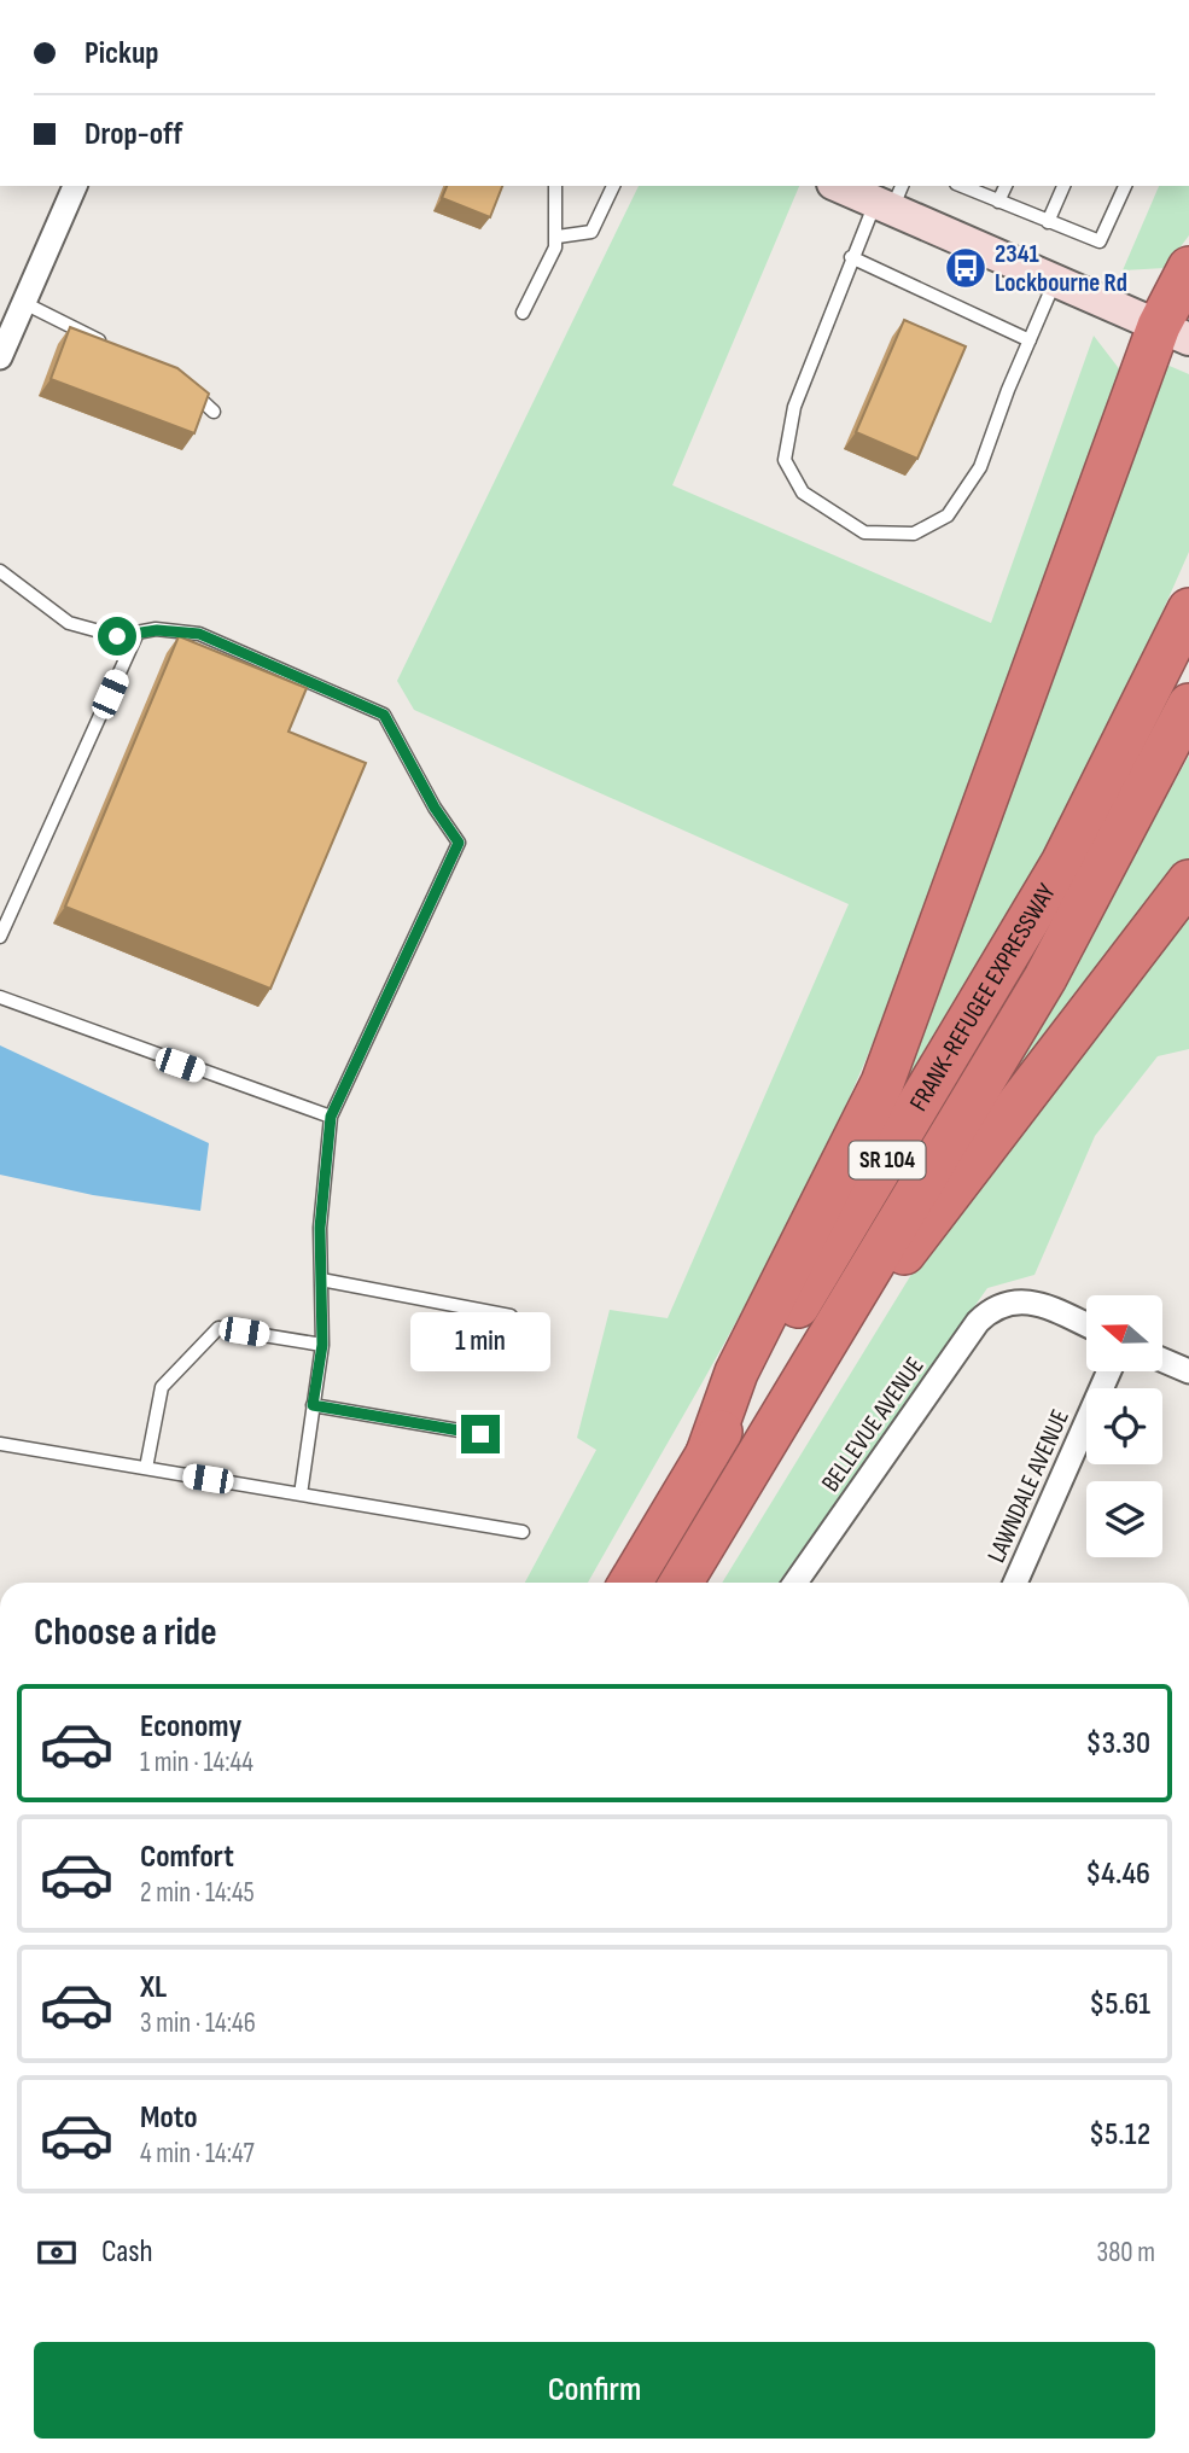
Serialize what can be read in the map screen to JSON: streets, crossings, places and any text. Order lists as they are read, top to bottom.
{
  "streets": {
    "highway": ["FRANK-REFUGEE EXPRESSWAY", "SR 104"],
    "street": ["BELLEVUE AVENUE", "LAWNDALE AVENUE"]
  },
  "places": {
    "bus stop": ["2341 Lockbourne Rd"]
  },
  "north": "left",
  "page": {
    "banner": ["Pickup", "Drop-off"],
    "bubble": "1 min",
    "heading": "Choose a ride",
    "list": [
      {
        "name": "Economy",
        "note": "1 min · 14:44",
        "value": "$3.30"
      },
      {
        "name": "Comfort",
        "note": "2 min · 14:45",
        "value": "$4.46"
      },
      {
        "name": "XL",
        "note": "3 min · 14:46",
        "value": "$5.61"
      },
      {
        "name": "Moto",
        "note": "4 min · 14:47",
        "value": "$5.12"
      }
    ],
    "pay": ["Cash", "380 m"],
    "buttons": "Confirm"
  }
}
